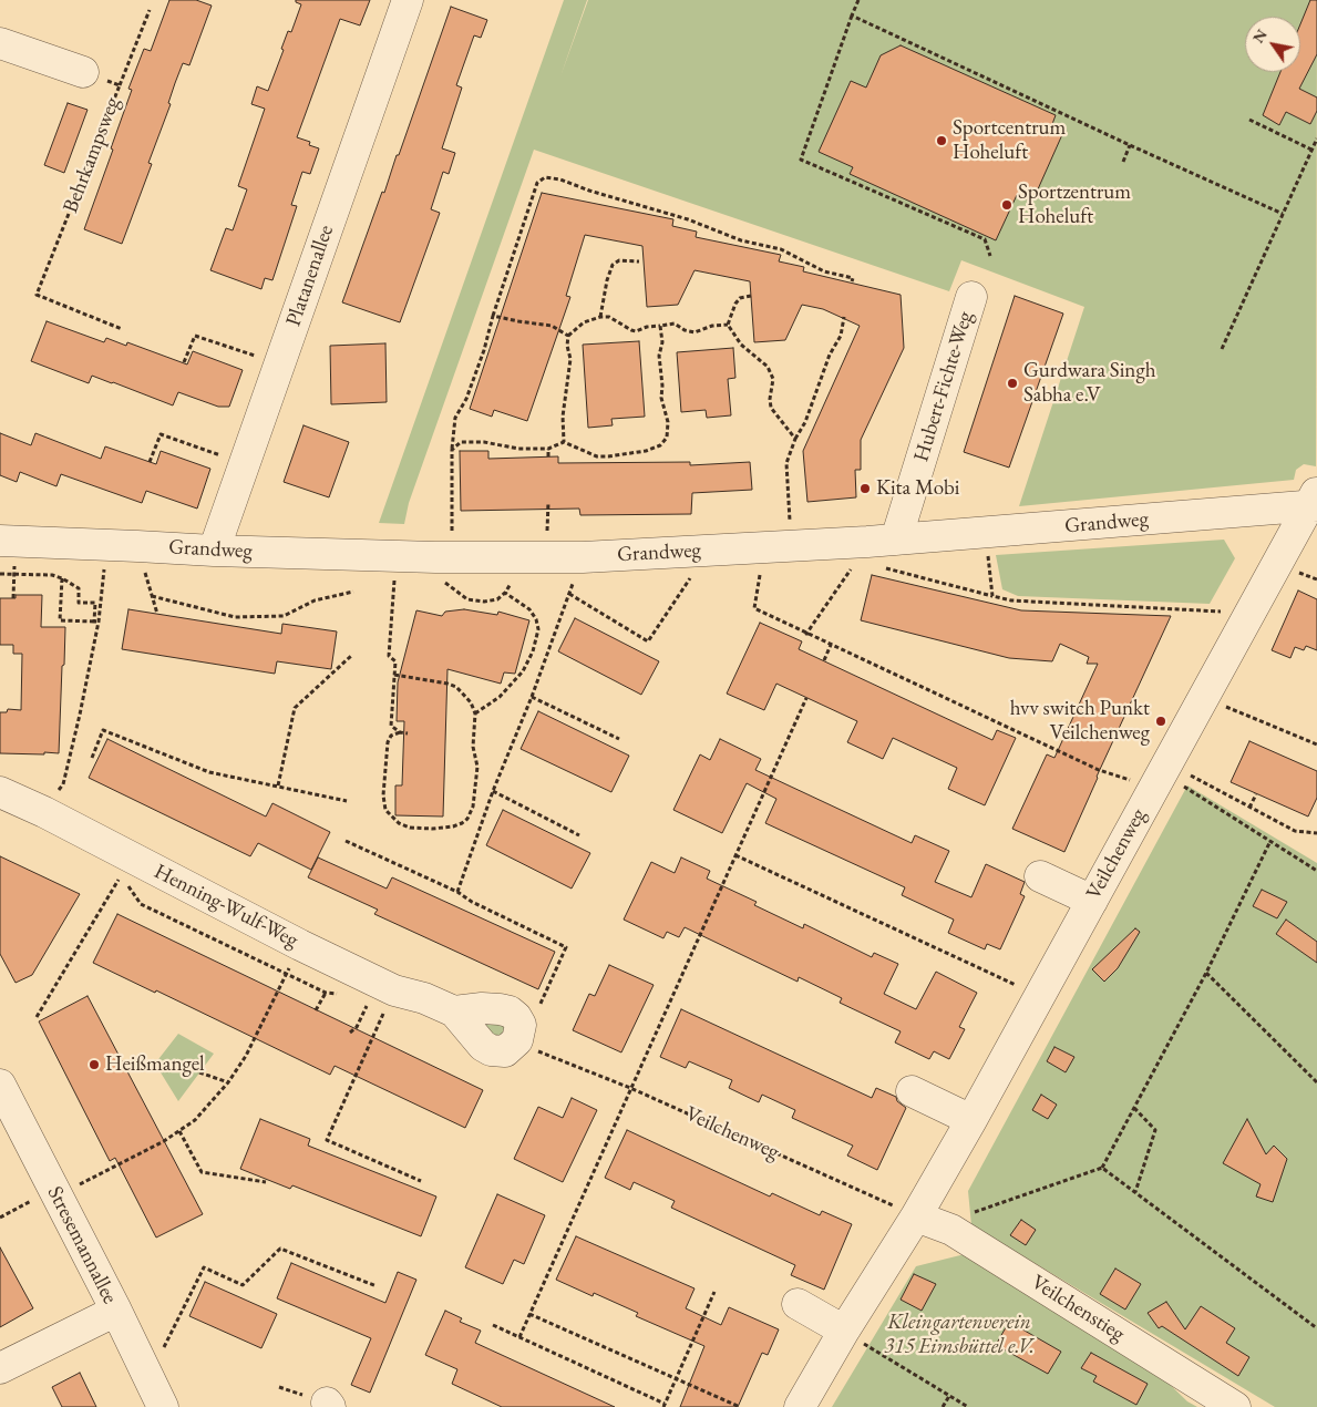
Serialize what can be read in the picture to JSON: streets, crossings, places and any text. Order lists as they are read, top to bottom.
{
  "streets": {
    "street": [
      "Behrkampsweg",
      "Platanenallee",
      "Hubert-Fichte-Weg",
      "Grandweg",
      "Veilchenweg",
      "Henning-Wulf-Weg",
      "Stresemannallee",
      "Veilchenstieg"
    ]
  },
  "crossings": [
    ["Platanenallee", "Grandweg"],
    ["Hubert-Fichte-Weg", "Grandweg"],
    ["Grandweg", "Veilchenweg"],
    ["Veilchenweg", "Veilchenstieg"]
  ],
  "parks": ["Kleingartenverein 315 Eimsbüttel e.V."],
  "places": [
    "Sportcentrum Hoheluft",
    "Sportzentrum Hoheluft",
    "Gurdwara Singh Sabha e.V",
    "Kita Mobi",
    "hvv switch Punkt Veilchenweg",
    "Heißmangel"
  ],
  "north": "top left"
}
